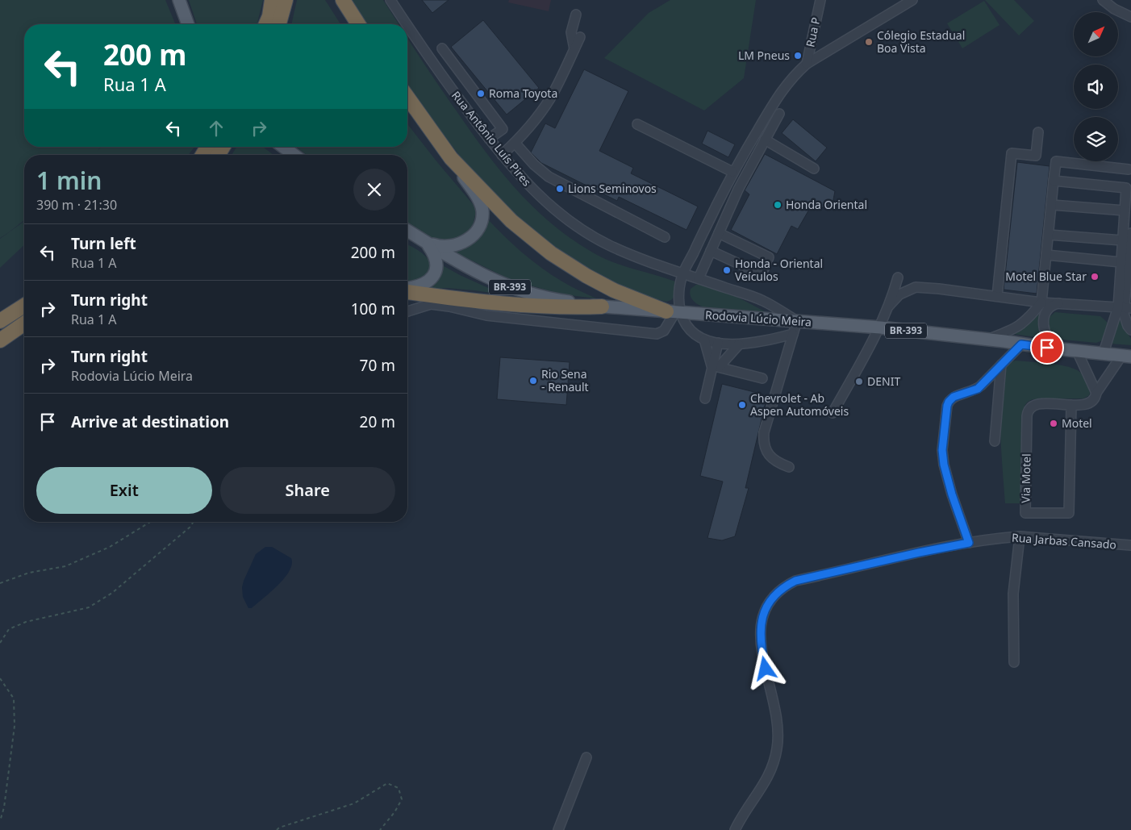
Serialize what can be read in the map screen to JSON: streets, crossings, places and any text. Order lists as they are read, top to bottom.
{
  "streets": {
    "main road": ["BR-393", "Rodovia Lúcio Meira"],
    "street": [
      "Rua P",
      "Rua Antônio Luís Pires",
      "Via Motel",
      "Rua Jarbas Cansado"
    ]
  },
  "crossings": [
    ["Rua Antônio Luís Pires", "Rodovia Lúcio Meira"]
  ],
  "places": [
    "Cólegio Estadual Boa Vista",
    "LM Pneus",
    "Roma Toyota",
    "Lions Seminovos",
    "Honda Oriental",
    "Honda - Oriental Veículos",
    "Motel Blue Star",
    "Rio Sena - Renault",
    "DENIT",
    "Chevrolet - Ab Aspen Automóveis",
    "Motel"
  ],
  "north": "top right",
  "page": {
    "turn": ["200 m", "Rua 1 A"],
    "heading": ["1 min", "390 m · 21:30"],
    "list": [
      {
        "name": "Turn left",
        "note": "Rua 1 A",
        "value": "200 m"
      },
      {
        "name": "Turn right",
        "note": "Rua 1 A",
        "value": "100 m"
      },
      {
        "name": "Turn right",
        "note": "Rodovia Lúcio Meira",
        "value": "70 m"
      },
      {
        "name": "Arrive at destination",
        "value": "20 m"
      }
    ],
    "buttons": ["Exit", "Share"]
  }
}
